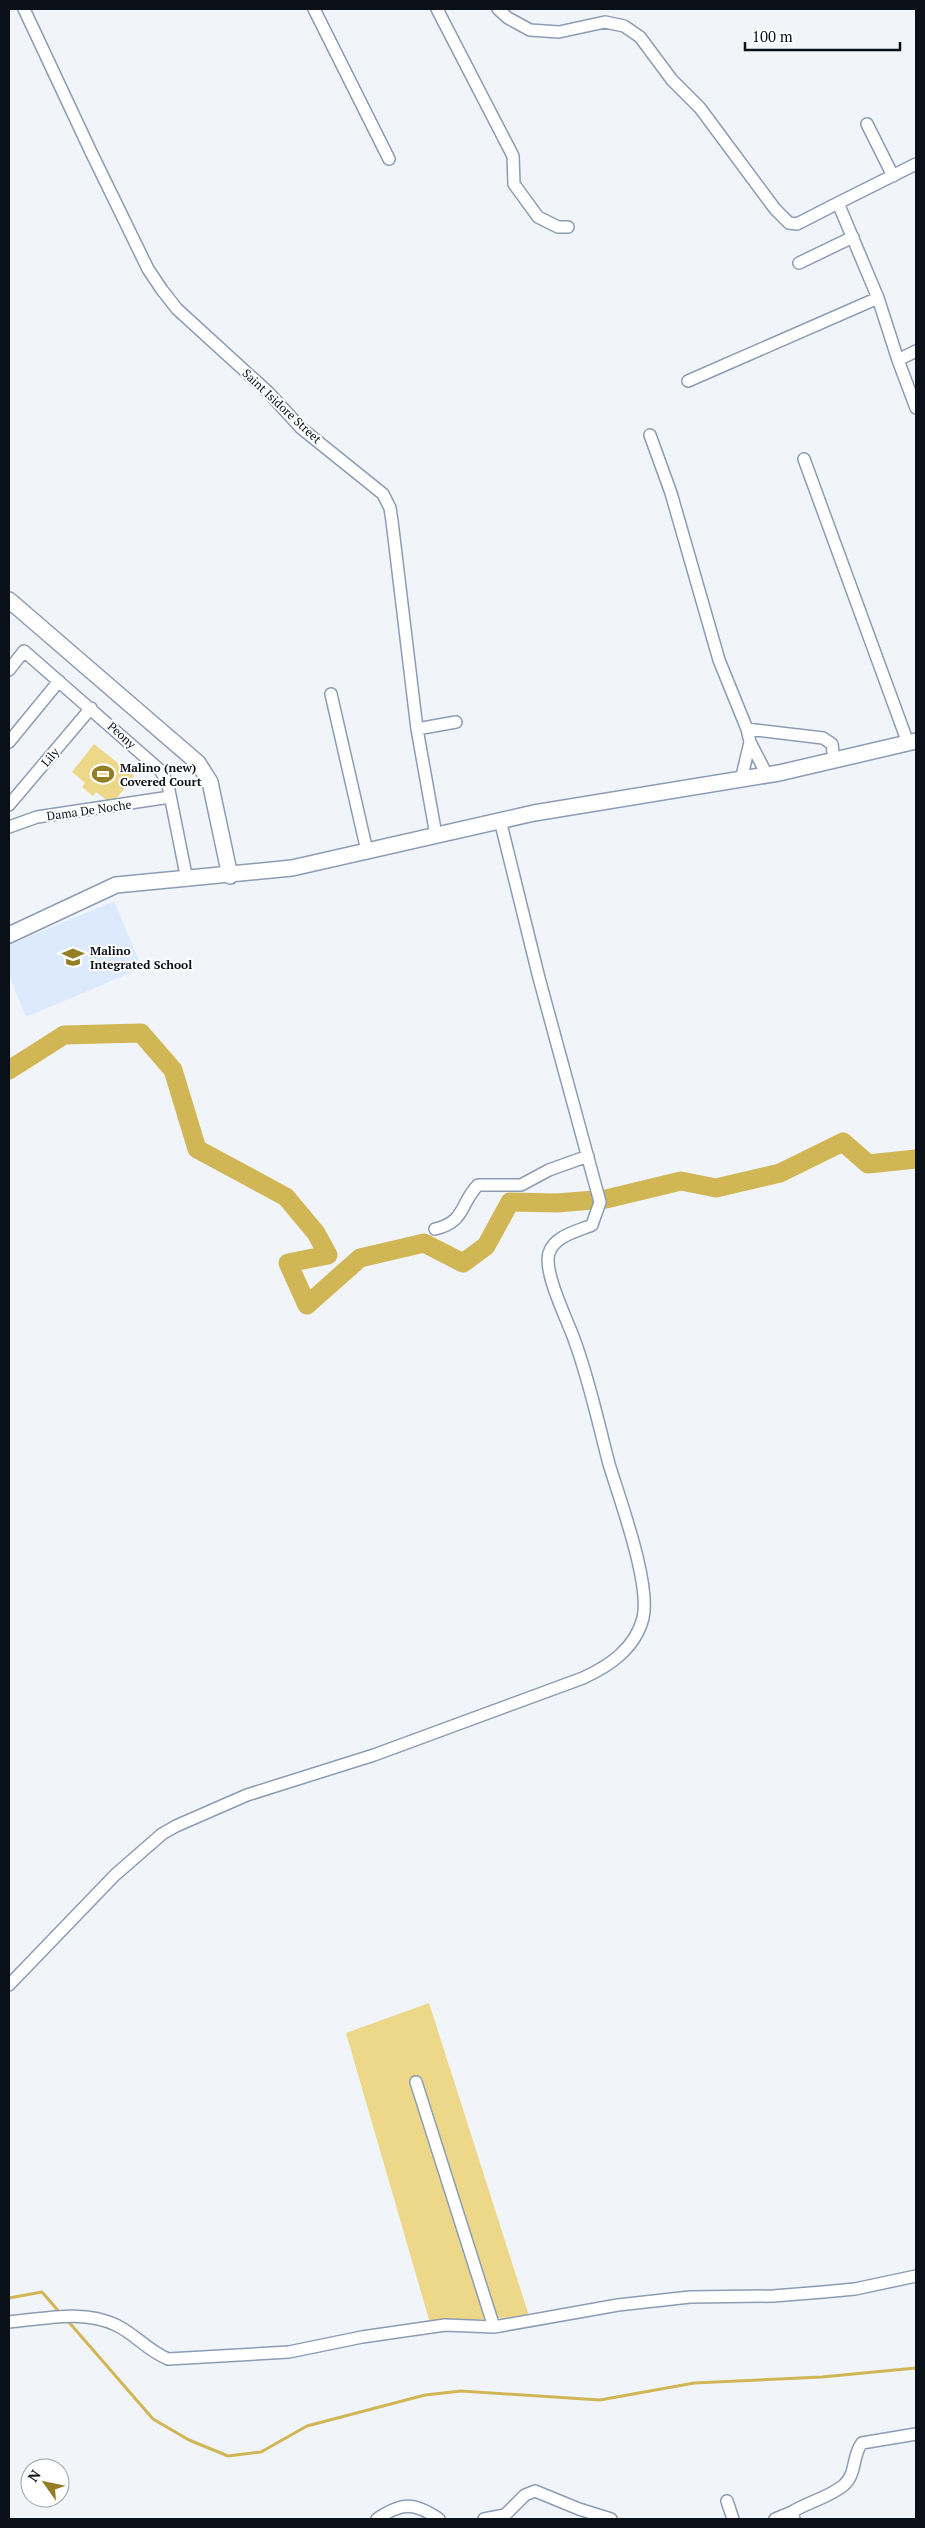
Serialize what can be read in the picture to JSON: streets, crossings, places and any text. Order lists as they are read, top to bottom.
{
  "streets": {
    "street": [
      "Saint Isidore Street",
      "Peony",
      "Lily",
      "Dama De Noche"
    ]
  },
  "crossings": [
    ["Peony", "Lily"],
    ["Peony", "Dama De Noche"]
  ],
  "places": {
    "sports": ["Malino (new) Covered Court"],
    "school or university": ["Malino Integrated School"]
  },
  "scale_bar": "100 m",
  "north": "top left"
}
